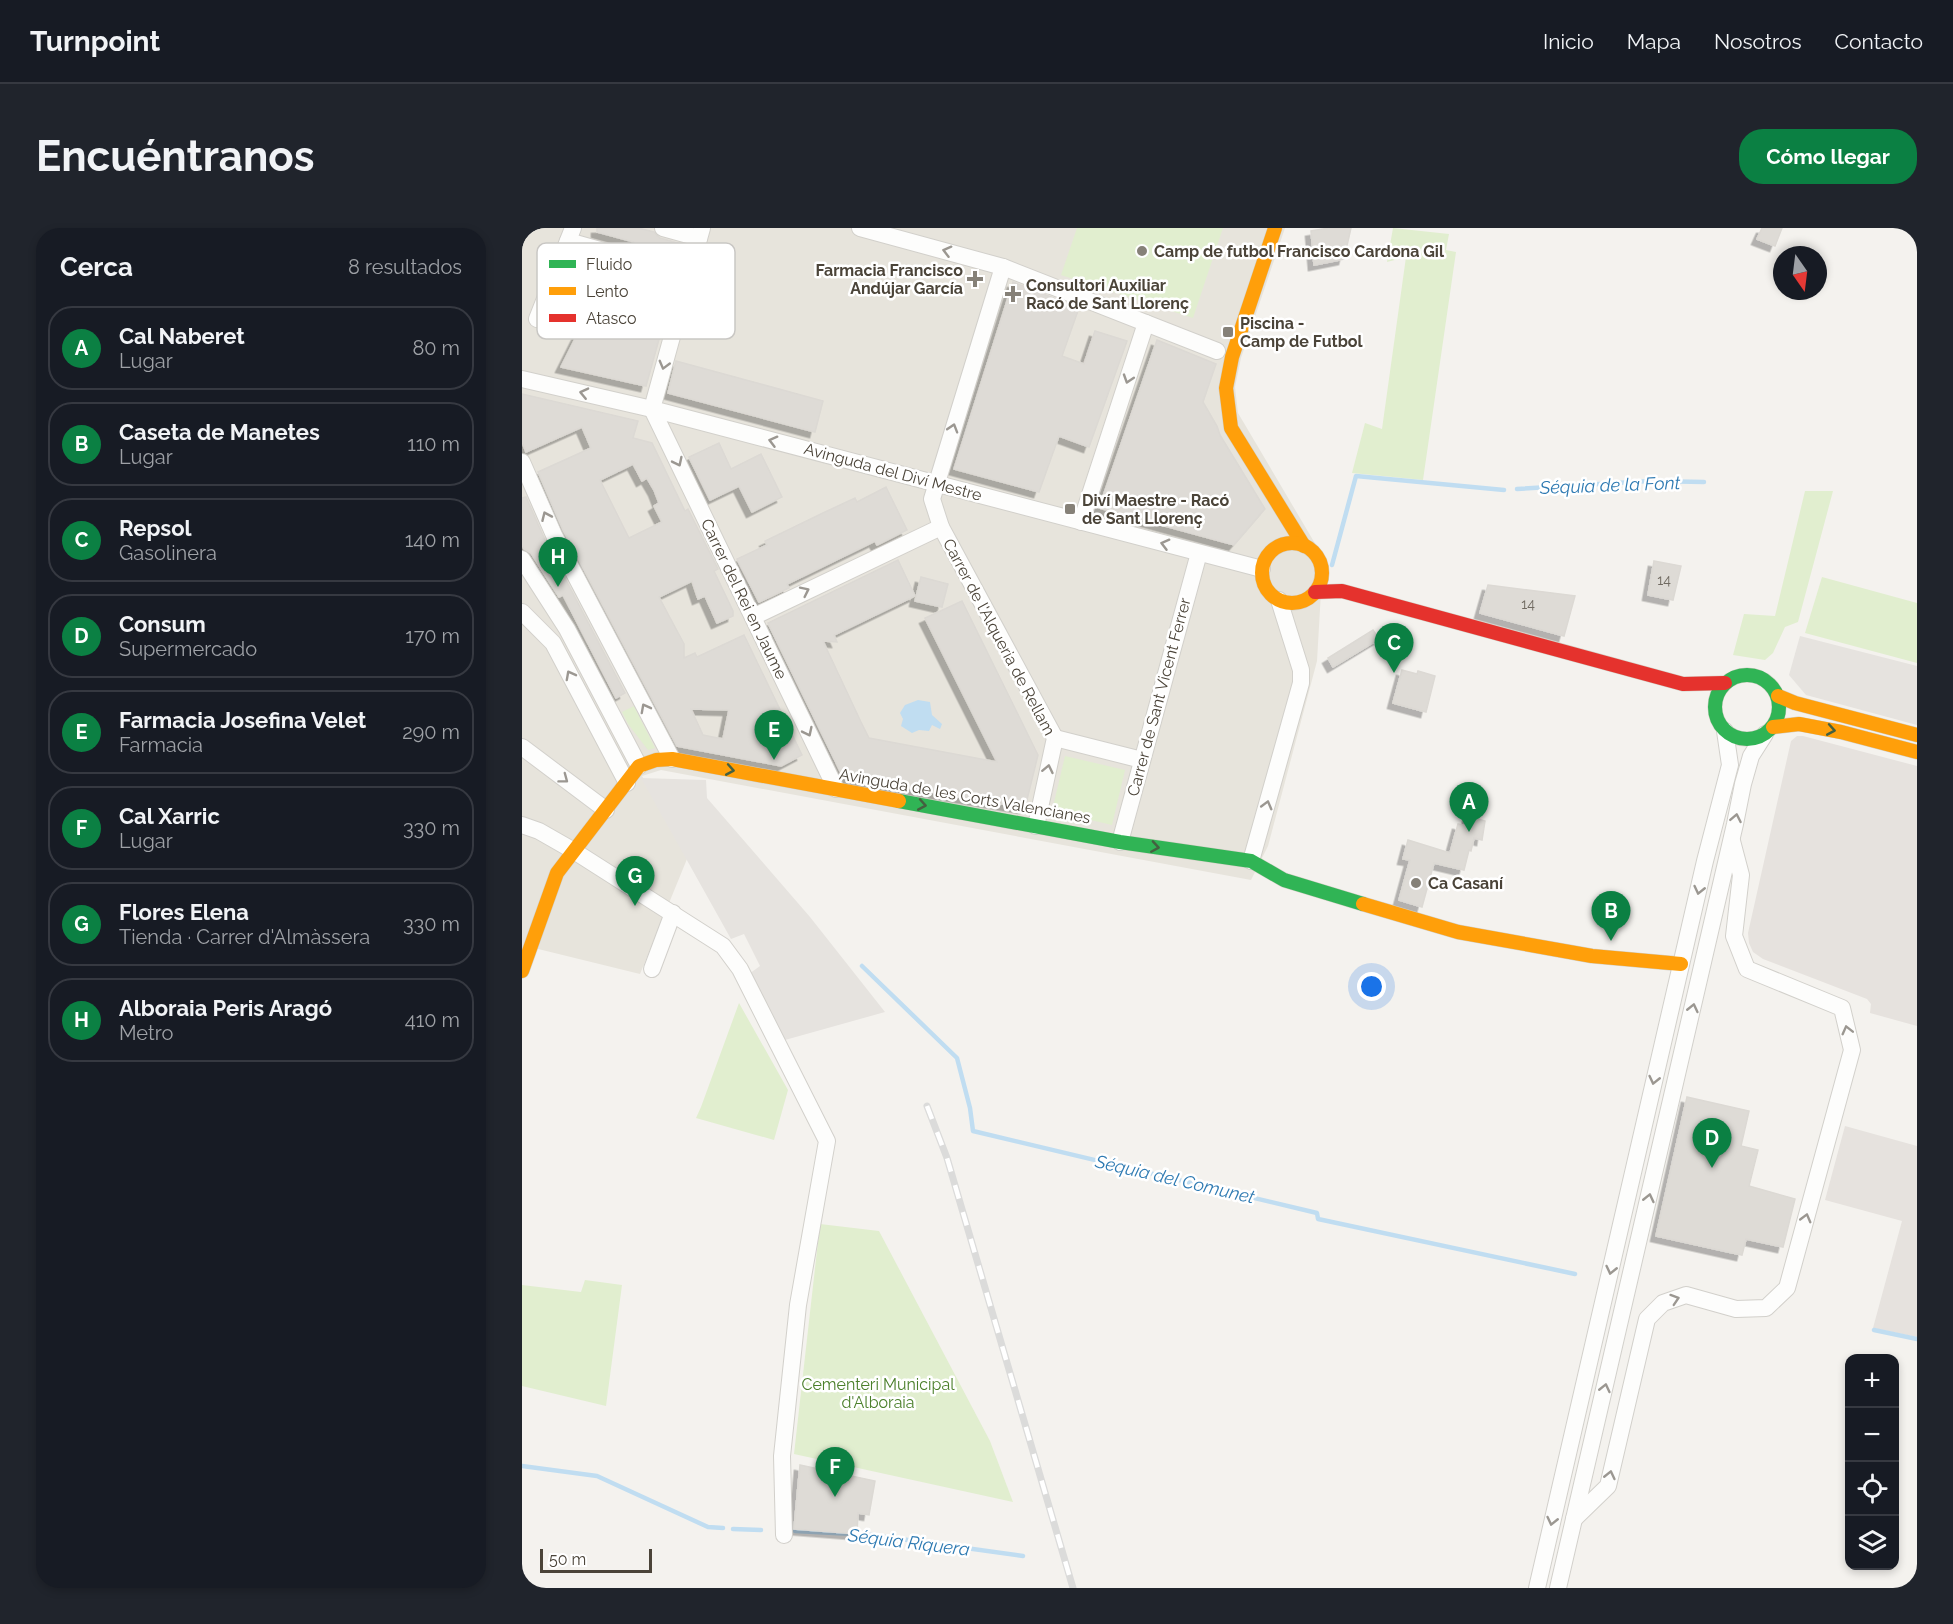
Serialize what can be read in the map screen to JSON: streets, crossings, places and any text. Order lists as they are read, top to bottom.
{
  "streets": {
    "street": [
      "Avinguda del Diví Mestre",
      "Carrer del Rei en Jaume",
      "Carrer de l'Alqueria de Rellam",
      "Carrer de Sant Vicent Ferrer",
      "Avinguda de les Corts Valencianes"
    ]
  },
  "crossings": [
    ["Avinguda del Diví Mestre", "Carrer del Rei en Jaume"],
    ["Avinguda del Diví Mestre", "Carrer de l'Alqueria de Rellam"],
    ["Avinguda del Diví Mestre", "Carrer de Sant Vicent Ferrer"],
    ["Carrer del Rei en Jaume", "Avinguda de les Corts Valencianes"],
    ["Carrer de l'Alqueria de Rellam", "Avinguda de les Corts Valencianes"],
    ["Carrer de Sant Vicent Ferrer", "Avinguda de les Corts Valencianes"]
  ],
  "one_way": ["Avinguda del Diví Mestre", "Carrer de l'Alqueria de Rellam", "Avinguda de les Corts Valencianes"],
  "water": ["Séquia de la Font", "Séquia del Comunet", "Séquia Riquera"],
  "parks": ["Cementeri Municipal d'Alboraia"],
  "places": {
    "other": ["Camp de futbol Francisco Cardona Gil", "Ca Casaní"],
    "health": ["Farmacia Francisco Andújar García", "Consultori Auxiliar Racó de Sant Llorenç"],
    "transit": ["Piscina - Camp de Futbol", "Diví Maestre - Racó de Sant Llorenç"]
  },
  "house_numbers": ["14", "14"],
  "legend": ["Fluido", "Lento", "Atasco"],
  "scale_bar": "50 m",
  "north": "bottom",
  "page": {
    "header": "Turnpoint",
    "nav": [
      "Inicio",
      "Mapa",
      "Nosotros",
      "Contacto"
    ],
    "buttons": "Cómo llegar",
    "title": "Encuéntranos",
    "heading": ["Cerca", "8 resultados"],
    "list": [
      {
        "mark": "A",
        "name": "Cal Naberet",
        "note": "Lugar",
        "value": "80 m"
      },
      {
        "mark": "B",
        "name": "Caseta de Manetes",
        "note": "Lugar",
        "value": "110 m"
      },
      {
        "mark": "C",
        "name": "Repsol",
        "note": "Gasolinera",
        "value": "140 m"
      },
      {
        "mark": "D",
        "name": "Consum",
        "note": "Supermercado",
        "value": "170 m"
      },
      {
        "mark": "E",
        "name": "Farmacia Josefina Velet",
        "note": "Farmacia",
        "value": "290 m"
      },
      {
        "mark": "F",
        "name": "Cal Xarric",
        "note": "Lugar",
        "value": "330 m"
      },
      {
        "mark": "G",
        "name": "Flores Elena",
        "note": "Tienda · Carrer d'Almàssera",
        "value": "330 m"
      },
      {
        "mark": "H",
        "name": "Alboraia Peris Aragó",
        "note": "Metro",
        "value": "410 m"
      }
    ],
    "pins": [
      "H",
      "C",
      "E",
      "A",
      "G",
      "B",
      "D",
      "F"
    ],
    "map_buttons": ["+", "−"],
    "scale": "50 m"
  }
}
